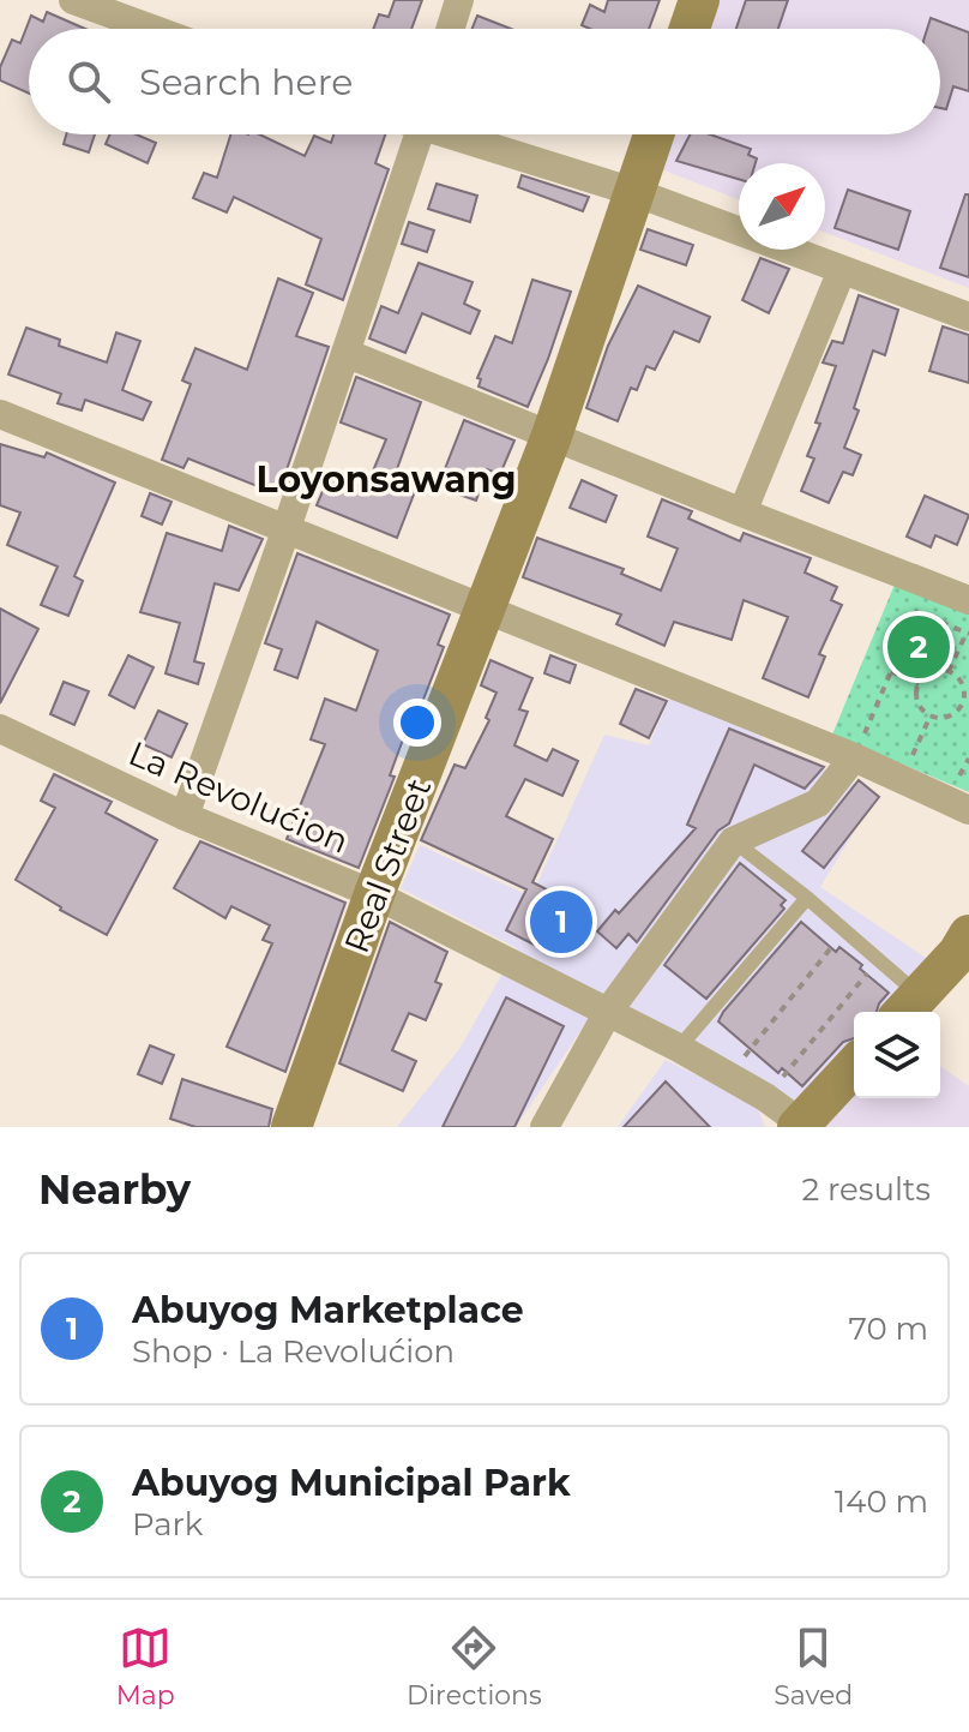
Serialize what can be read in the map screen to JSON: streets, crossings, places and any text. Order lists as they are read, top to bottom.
{
  "streets": {
    "street": ["La Revolućion", "Real Street"]
  },
  "crossings": [
    ["La Revolućion", "Real Street"]
  ],
  "districts": ["Loyonsawang"],
  "north": "top right",
  "page": {
    "search": "Search here",
    "pins": ["2", "1"],
    "heading": ["Nearby", "2 results"],
    "list": [
      {
        "mark": "1",
        "name": "Abuyog Marketplace",
        "note": "Shop · La Revolućion",
        "value": "70 m"
      },
      {
        "mark": "2",
        "name": "Abuyog Municipal Park",
        "note": "Park",
        "value": "140 m"
      }
    ],
    "nav": ["Map", "Directions", "Saved"]
  }
}
